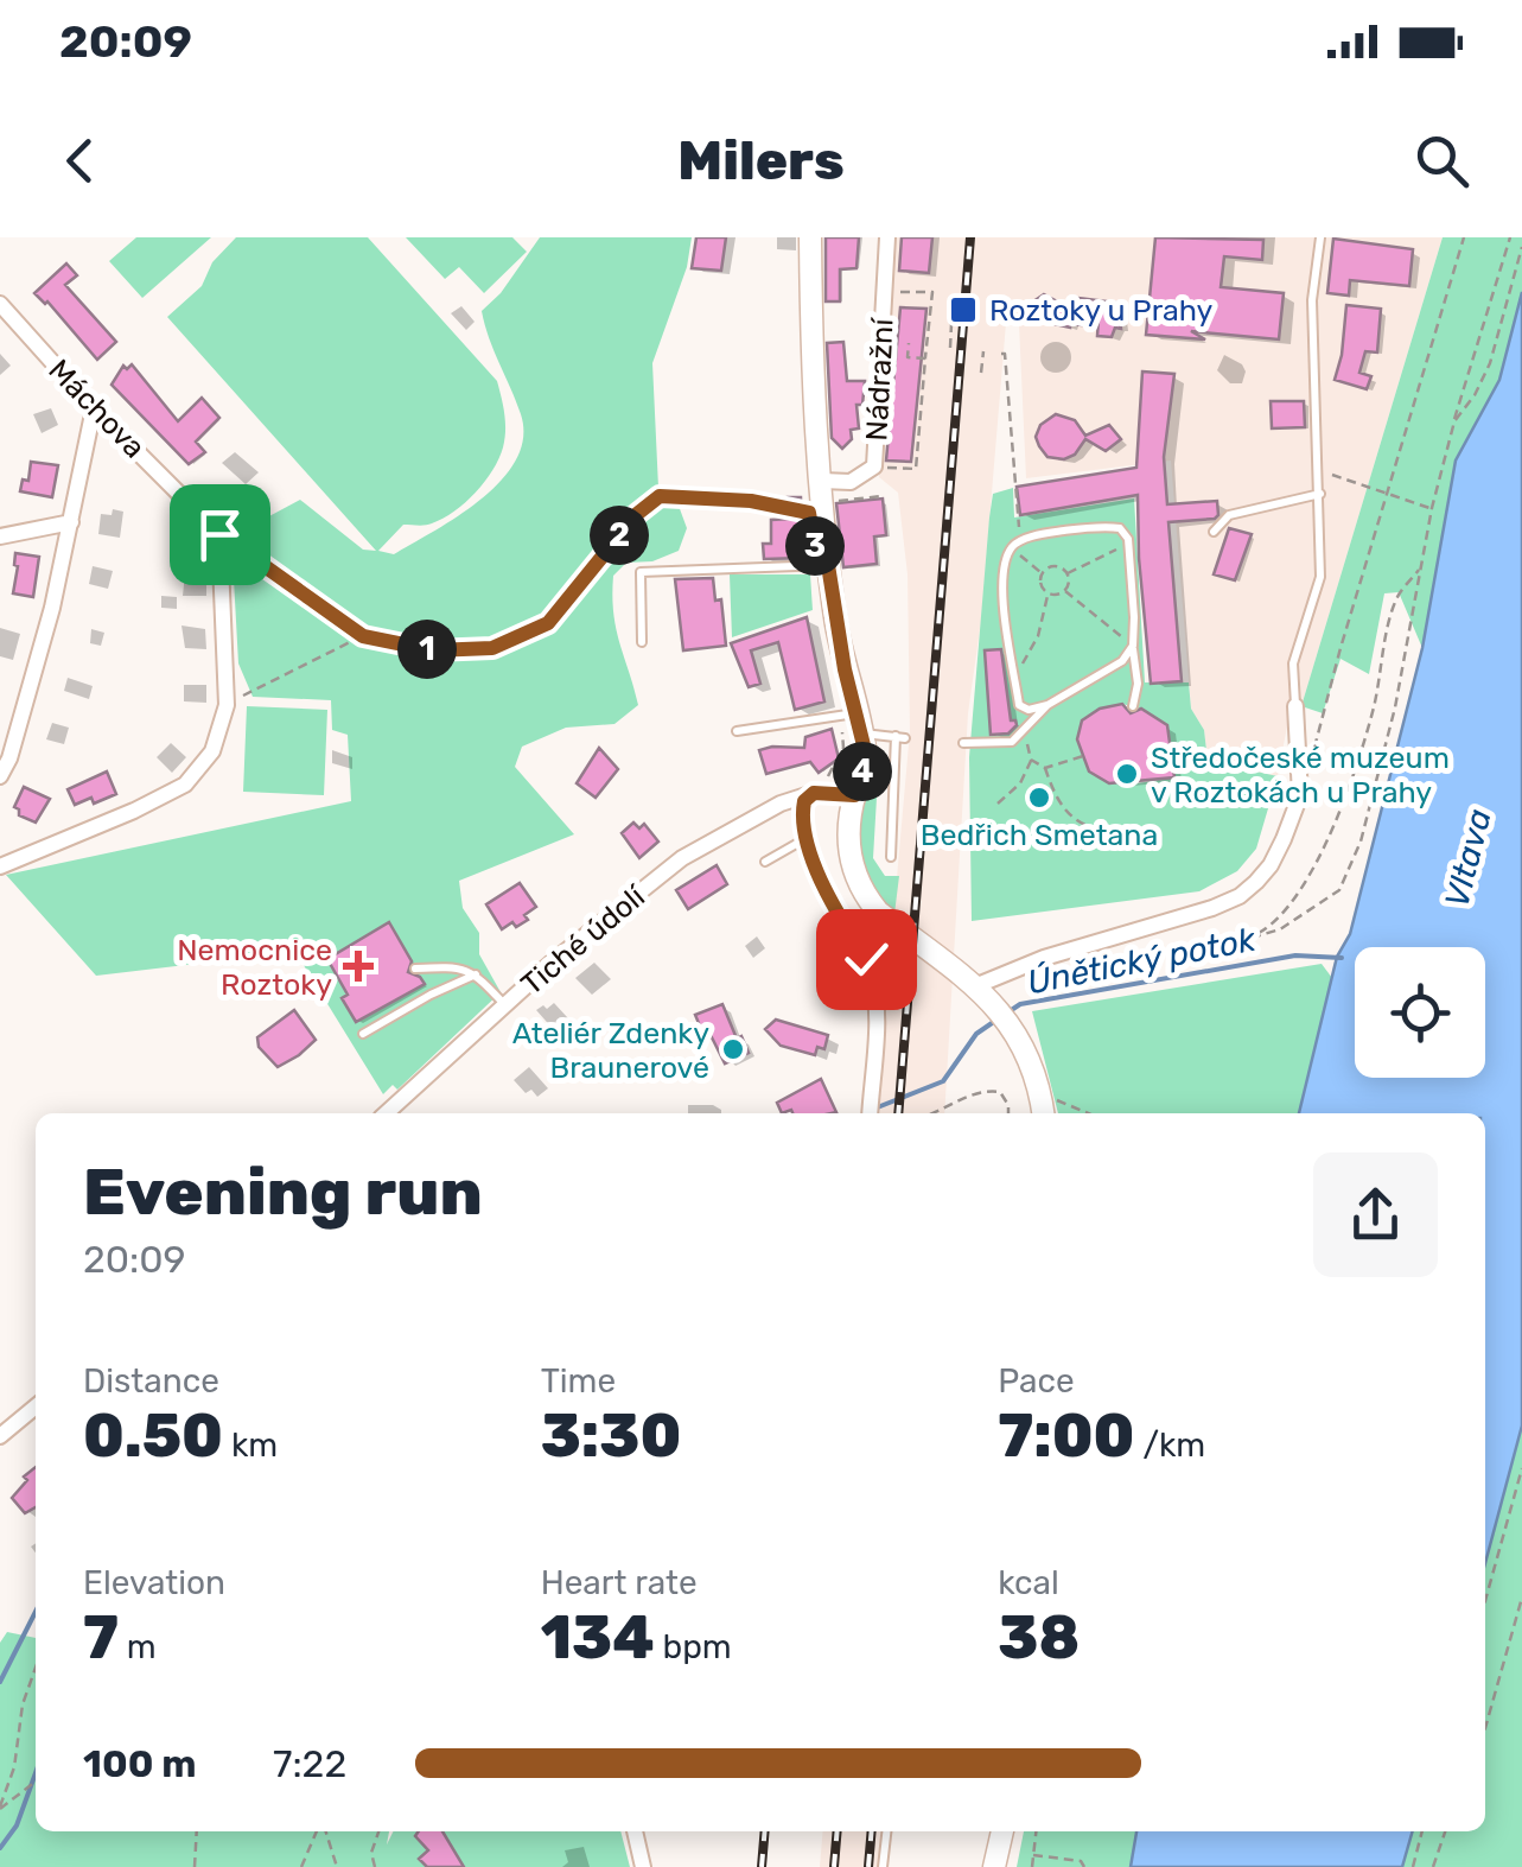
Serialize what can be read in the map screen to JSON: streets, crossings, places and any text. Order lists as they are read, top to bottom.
{
  "streets": {
    "main road": ["Nádražní"],
    "street": ["Máchova", "Tiché údolí"]
  },
  "crossings": [
    ["Nádražní", "Tiché údolí"]
  ],
  "water": ["Vltava", "Únětický potok"],
  "places": {
    "transit": ["Roztoky u Prahy"],
    "other": ["Středočeské muzeum v Roztokách u Prahy", "Bedřich Smetana", "Ateliér Zdenky Braunerové"],
    "health": ["Nemocnice Roztoky"]
  },
  "page": {
    "status": "20:09",
    "header": "Milers",
    "pins": [
      "2",
      "3",
      "1",
      "4"
    ],
    "heading": ["Evening run", "20:09"],
    "stats": [
      ["Distance", "0.50 km"],
      ["Time", "3:30"],
      ["Pace", "7:00 /km"],
      ["Elevation", "7 m"],
      ["Heart rate", "134 bpm"],
      ["kcal", "38"]
    ],
    "list": [
      {
        "name": "100 m",
        "note": "7:22"
      }
    ]
  }
}
